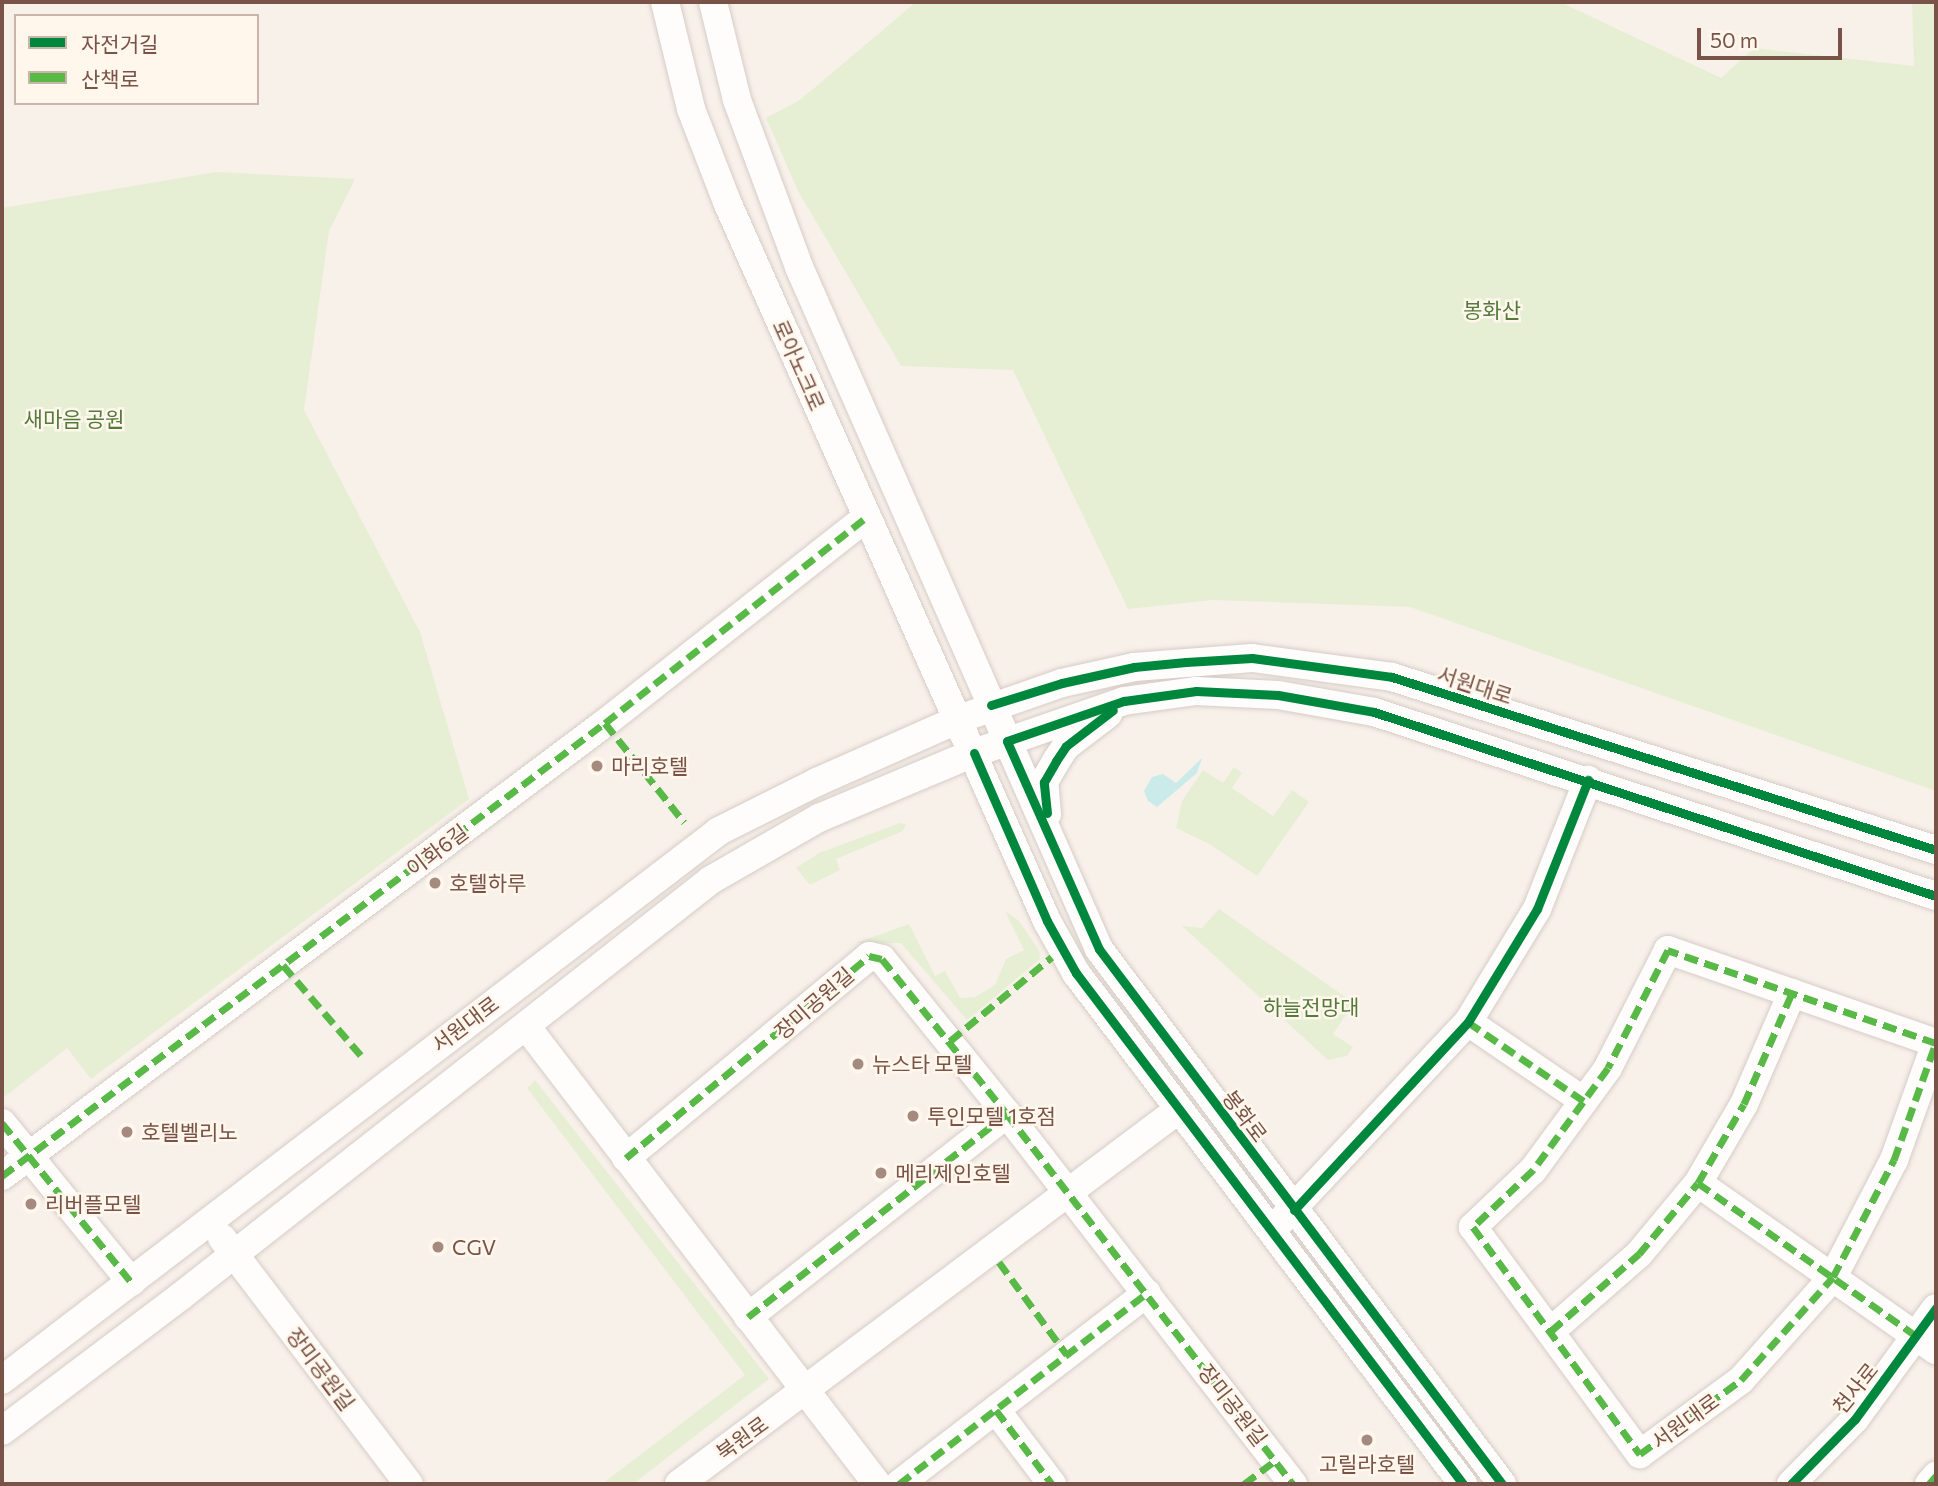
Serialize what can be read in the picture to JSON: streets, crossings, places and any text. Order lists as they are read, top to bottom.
{
  "streets": {
    "street": [
      "로아노크로",
      "서원대로",
      "이화6길",
      "장미공원길",
      "봉화로",
      "천사로",
      "북원로"
    ]
  },
  "crossings": [
    ["로아노크로", "서원대로"],
    ["로아노크로", "이화6길"],
    ["로아노크로", "봉화로"],
    ["서원대로", "장미공원길"],
    ["서원대로", "봉화로"],
    ["서원대로", "북원로"]
  ],
  "parks": ["봉화산", "새마음 공원", "하늘전망대"],
  "places": [
    "마리호텔",
    "호텔하루",
    "뉴스타 모텔",
    "투인모텔 1호점",
    "호텔벨리노",
    "메리제인호텔",
    "리버플모텔",
    "CGV",
    "고릴라호텔"
  ],
  "legend": ["자전거길", "산책로"],
  "scale_bar": "50 m"
}
